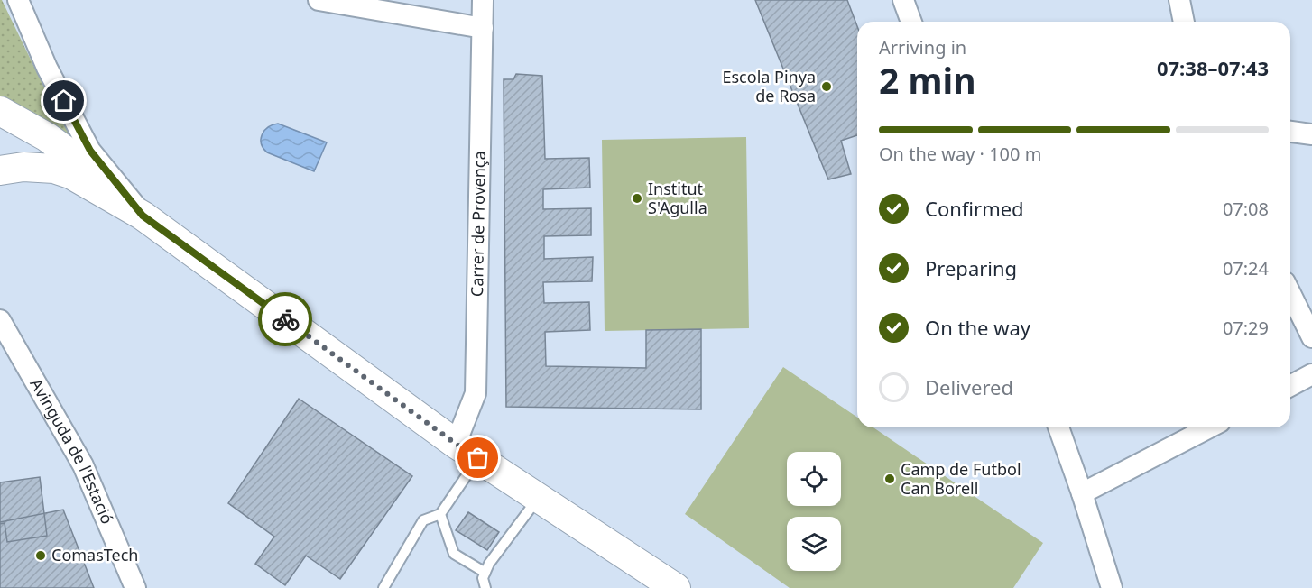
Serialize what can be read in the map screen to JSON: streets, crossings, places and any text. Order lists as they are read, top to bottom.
{
  "streets": {
    "street": ["Carrer de Provença", "Avinguda de l'Estació"]
  },
  "places": [
    "Escola Pinya de Rosa",
    "Institut S'Agulla",
    "Camp de Futbol Can Borell",
    "ComasTech"
  ],
  "page": {
    "heading": ["2 min", "Arriving in", "07:38–07:43"],
    "bar": "On the way · 100 m",
    "list": [
      ["Confirmed", "07:08"],
      ["Preparing", "07:24"],
      ["On the way", "07:29"],
      "Delivered"
    ]
  }
}
